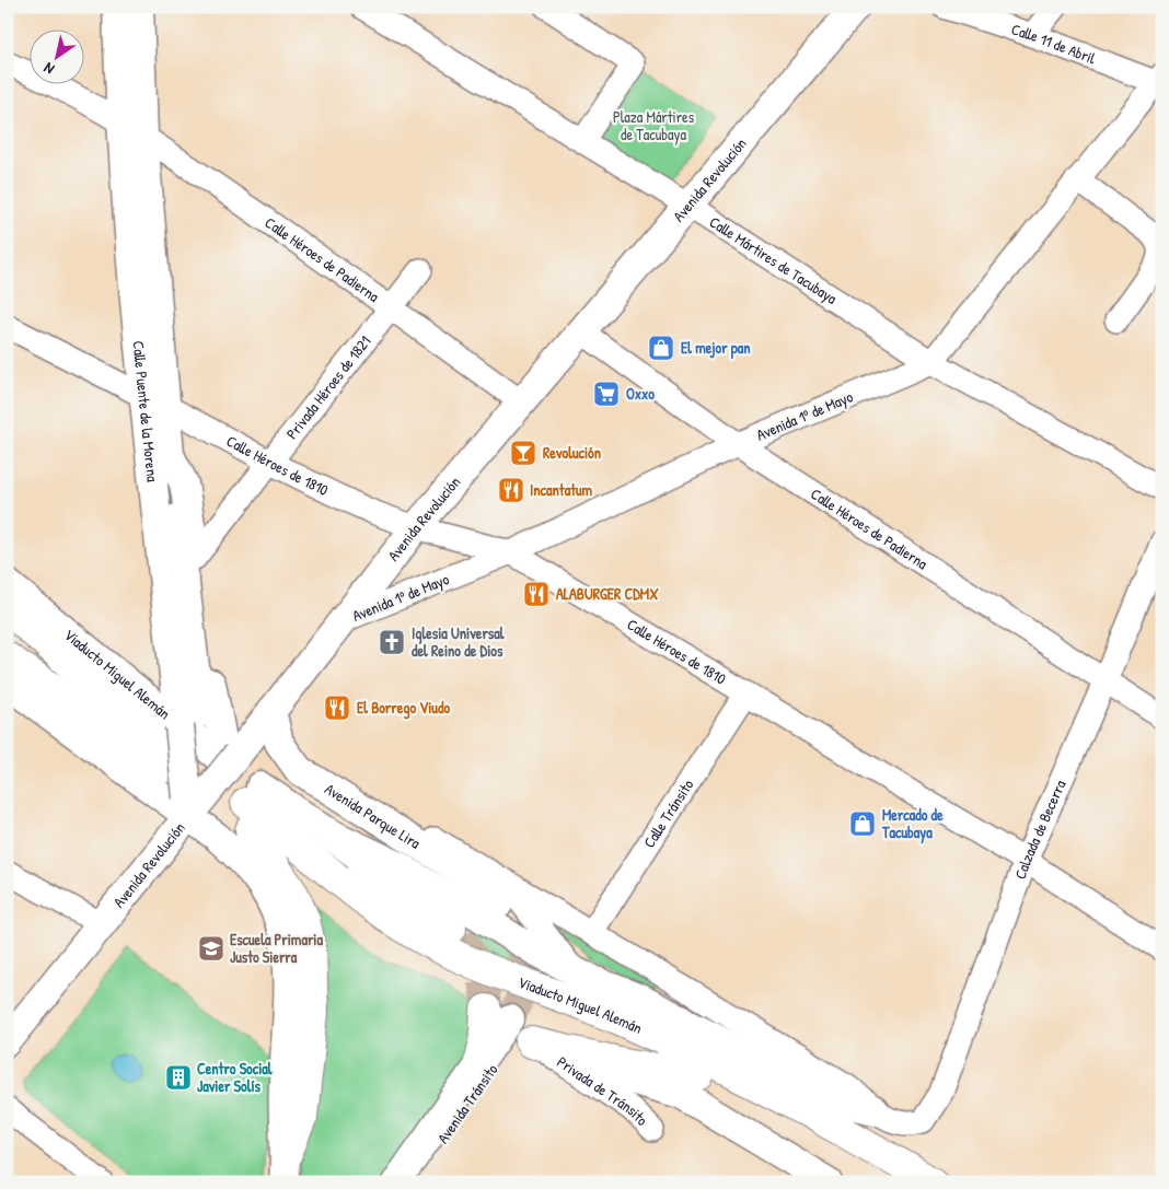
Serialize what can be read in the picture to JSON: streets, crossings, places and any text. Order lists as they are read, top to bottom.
{
  "streets": {
    "highway": ["Viaducto Miguel Alemán"],
    "main road": ["Avenida Revolución", "Calle Puente de la Morena", "Avenida Parque Lira"],
    "street": [
      "Calle 11 de Abril",
      "Calle Héroes de Padierna",
      "Calle Mártires de Tacubaya",
      "Privada Héroes de 1821",
      "Avenida 1º de Mayo",
      "Calle Héroes de 1810",
      "Calle Tránsito",
      "Calzada de Becerra",
      "Privada de Tránsito",
      "Avenida Tránsito"
    ]
  },
  "crossings": [
    ["Calle 11 de Abril", "Avenida 1º de Mayo"],
    ["Avenida Revolución", "Calle Héroes de Padierna"],
    ["Avenida Revolución", "Calle Mártires de Tacubaya"],
    ["Avenida Revolución", "Calle Puente de la Morena"],
    ["Avenida Revolución", "Avenida 1º de Mayo"],
    ["Avenida Revolución", "Calle Héroes de 1810"],
    ["Avenida Revolución", "Viaducto Miguel Alemán"],
    ["Avenida Revolución", "Avenida Parque Lira"],
    ["Calle Héroes de Padierna", "Privada Héroes de 1821"],
    ["Calle Héroes de Padierna", "Calle Puente de la Morena"],
    ["Calle Héroes de Padierna", "Avenida 1º de Mayo"],
    ["Calle Héroes de Padierna", "Calzada de Becerra"],
    ["Calle Mártires de Tacubaya", "Avenida 1º de Mayo"],
    ["Privada Héroes de 1821", "Calle Puente de la Morena"],
    ["Privada Héroes de 1821", "Calle Héroes de 1810"],
    ["Calle Puente de la Morena", "Calle Héroes de 1810"],
    ["Calle Puente de la Morena", "Viaducto Miguel Alemán"],
    ["Avenida 1º de Mayo", "Calle Héroes de 1810"],
    ["Calle Héroes de 1810", "Calle Tránsito"],
    ["Calle Héroes de 1810", "Calzada de Becerra"],
    ["Viaducto Miguel Alemán", "Calle Tránsito"],
    ["Viaducto Miguel Alemán", "Avenida Parque Lira"],
    ["Viaducto Miguel Alemán", "Calzada de Becerra"],
    ["Privada de Tránsito", "Avenida Tránsito"]
  ],
  "parks": ["Plaza Mártires de Tacubaya"],
  "places": {
    "shop": ["El mejor pan", "Mercado de Tacubaya"],
    "supermarket": ["Oxxo"],
    "bar": ["Revolución"],
    "restaurant": ["Incantatum", "ALABURGER CDMX", "El Borrego Viudo"],
    "church": ["Iglesia Universal del Reino de Dios"],
    "school or university": ["Escuela Primaria Justo Sierra"],
    "building": ["Centro Social Javier Solís"]
  },
  "north": "bottom left"
}
